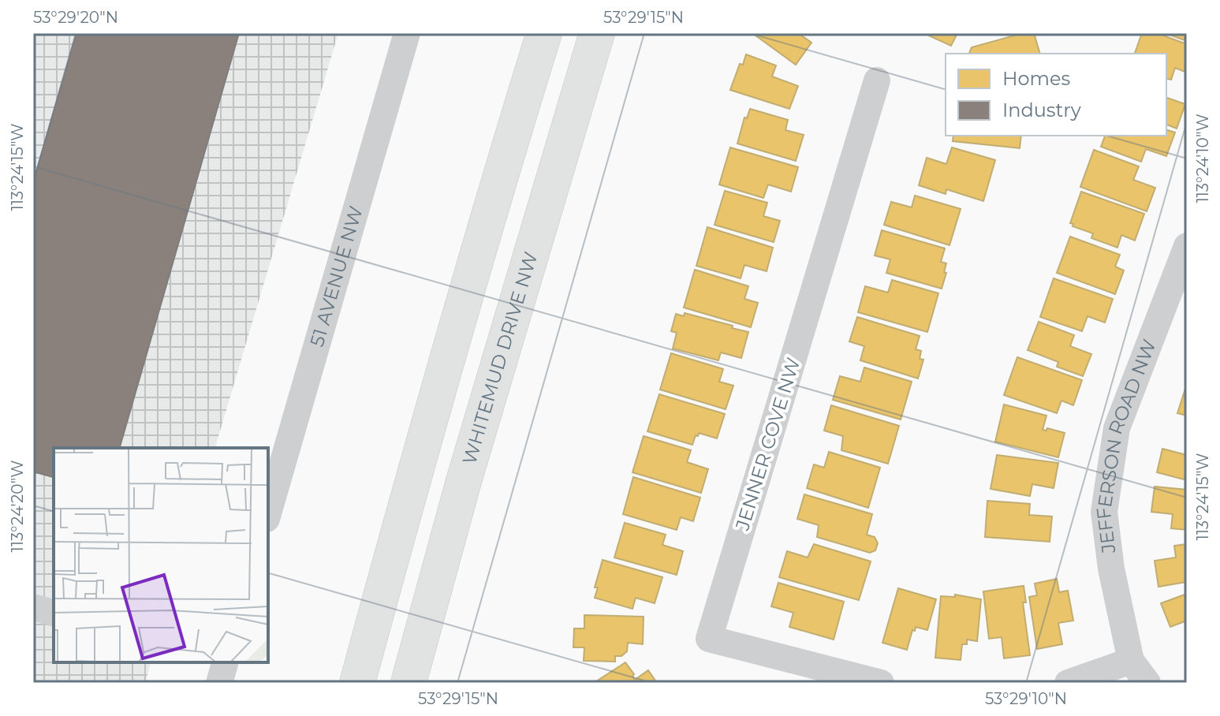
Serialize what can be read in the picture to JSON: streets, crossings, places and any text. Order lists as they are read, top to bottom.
{
  "streets": {
    "highway": ["WHITEMUD DRIVE NW"],
    "street": ["51 AVENUE NW", "JENNER COVE NW", "JEFFERSON ROAD NW"]
  },
  "legend": ["Homes", "Industry"],
  "coordinates": [
    "53°29'20\"N",
    "53°29'15\"N",
    "113°24'10\"W",
    "113°24'15\"W",
    "113°24'20\"W",
    "53°29'10\"N"
  ]
}
